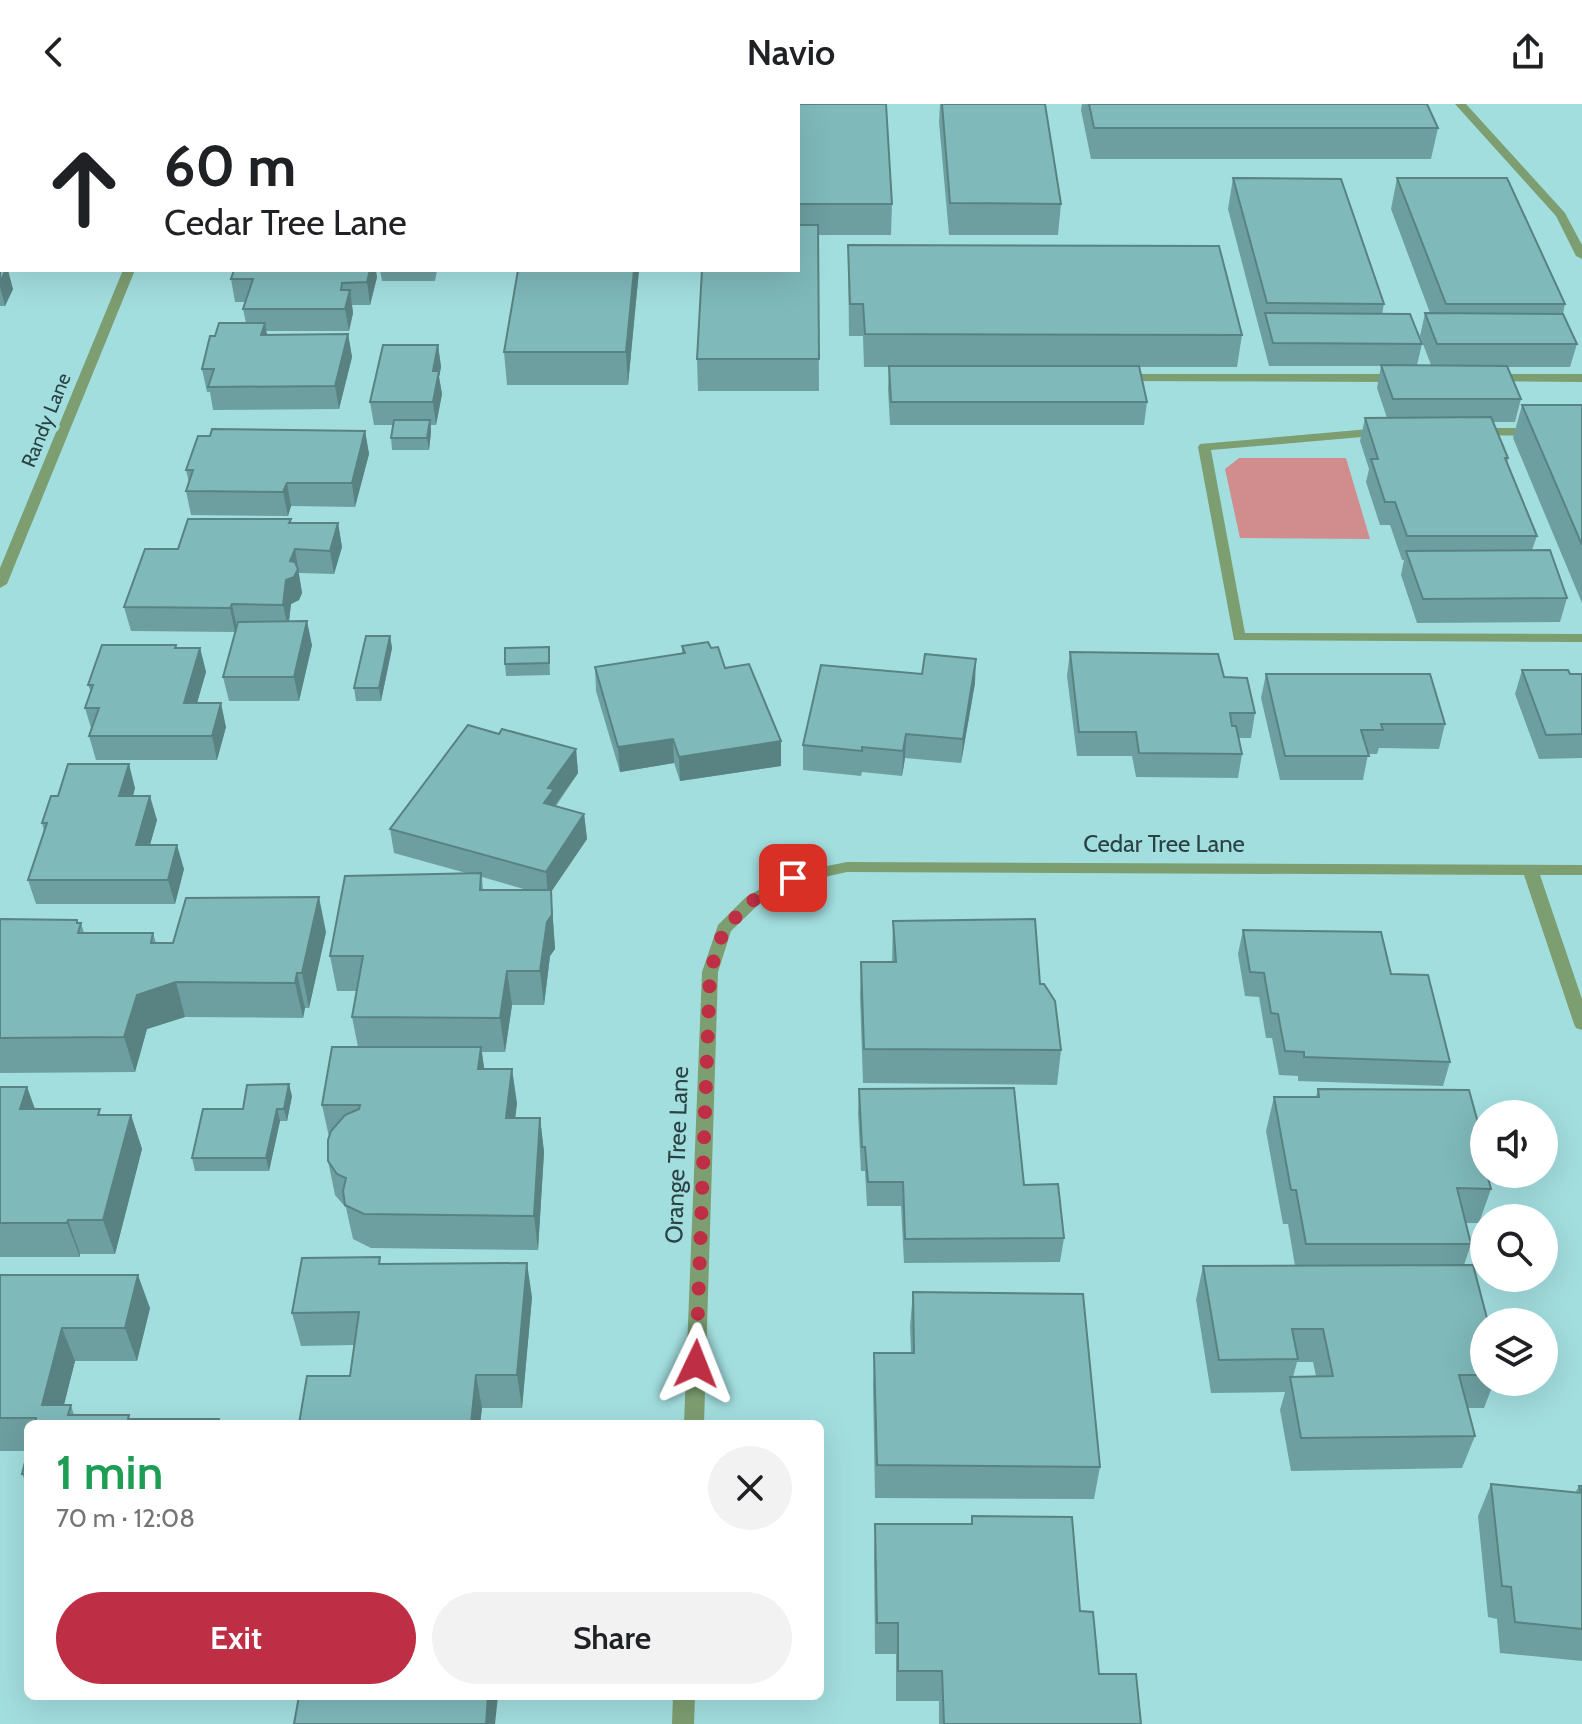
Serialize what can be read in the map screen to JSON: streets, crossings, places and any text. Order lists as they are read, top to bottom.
{
  "streets": {
    "street": ["Randy Lane", "Cedar Tree Lane", "Orange Tree Lane"]
  },
  "crossings": [
    ["Cedar Tree Lane", "Orange Tree Lane"]
  ],
  "page": {
    "header": "Navio",
    "turn": ["60 m", "Cedar Tree Lane"],
    "heading": ["1 min", "70 m · 12:08"],
    "buttons": ["Exit", "Share"]
  }
}
